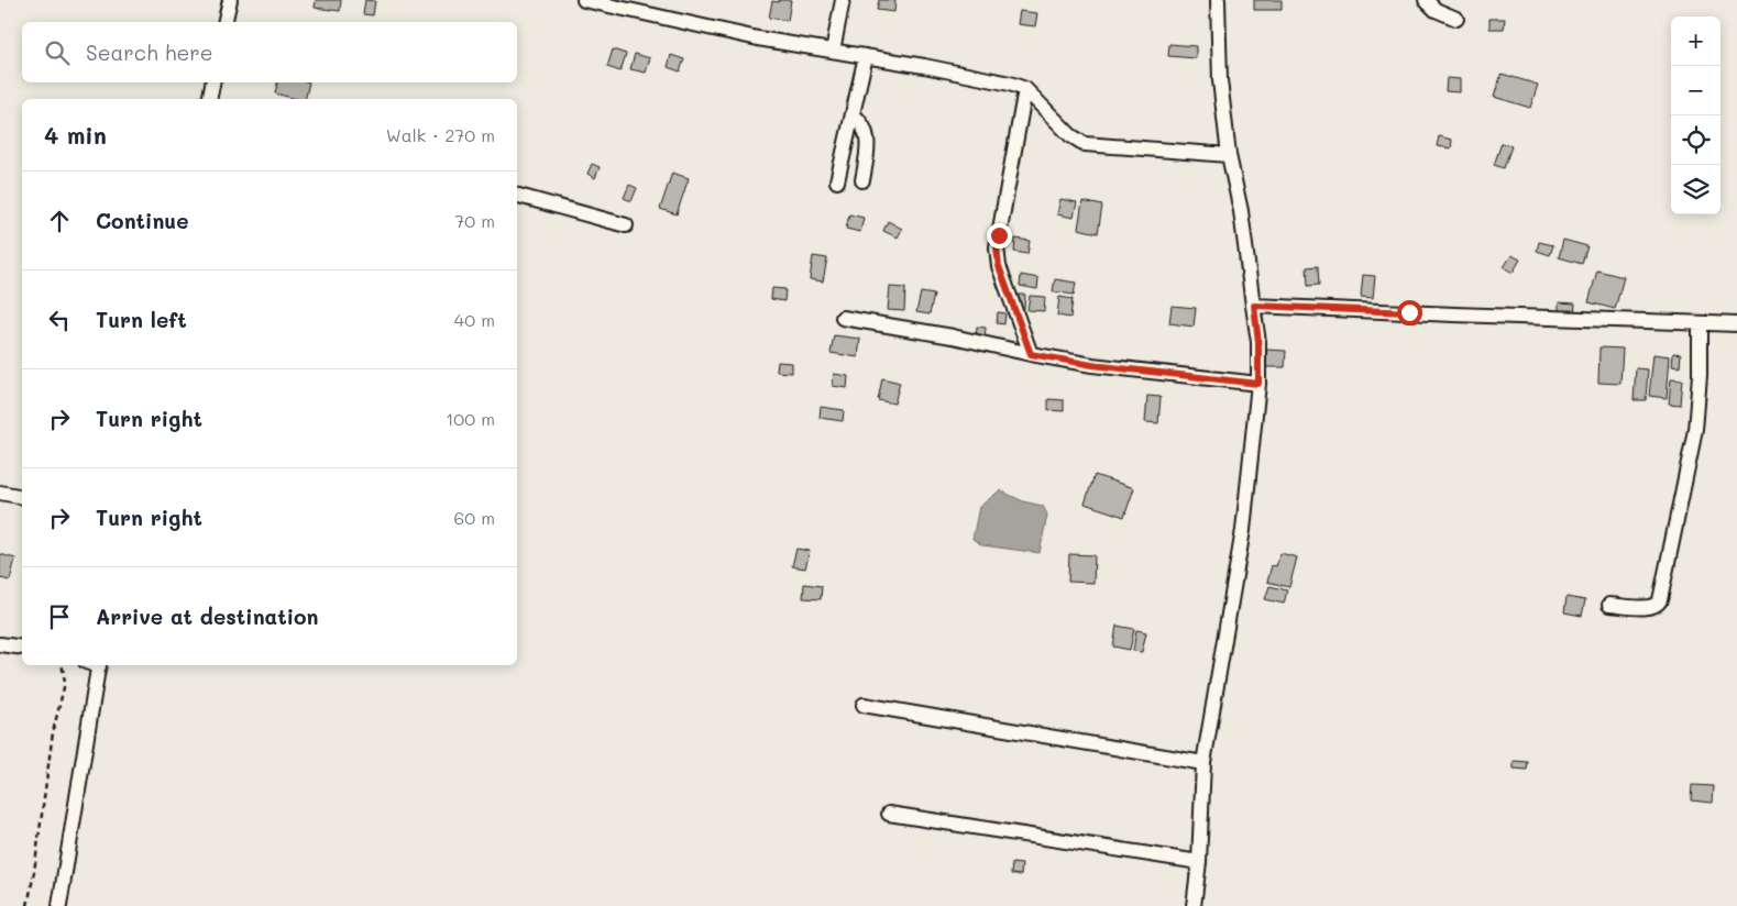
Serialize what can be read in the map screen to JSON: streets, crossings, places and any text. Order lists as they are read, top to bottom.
{
  "page": {
    "map_buttons": ["+", "−"],
    "search": "Search here",
    "heading": ["4 min", "Walk · 270 m"],
    "list": [
      ["Continue", "70 m"],
      ["Turn left", "40 m"],
      ["Turn right", "100 m"],
      ["Turn right", "60 m"],
      "Arrive at destination"
    ]
  }
}
